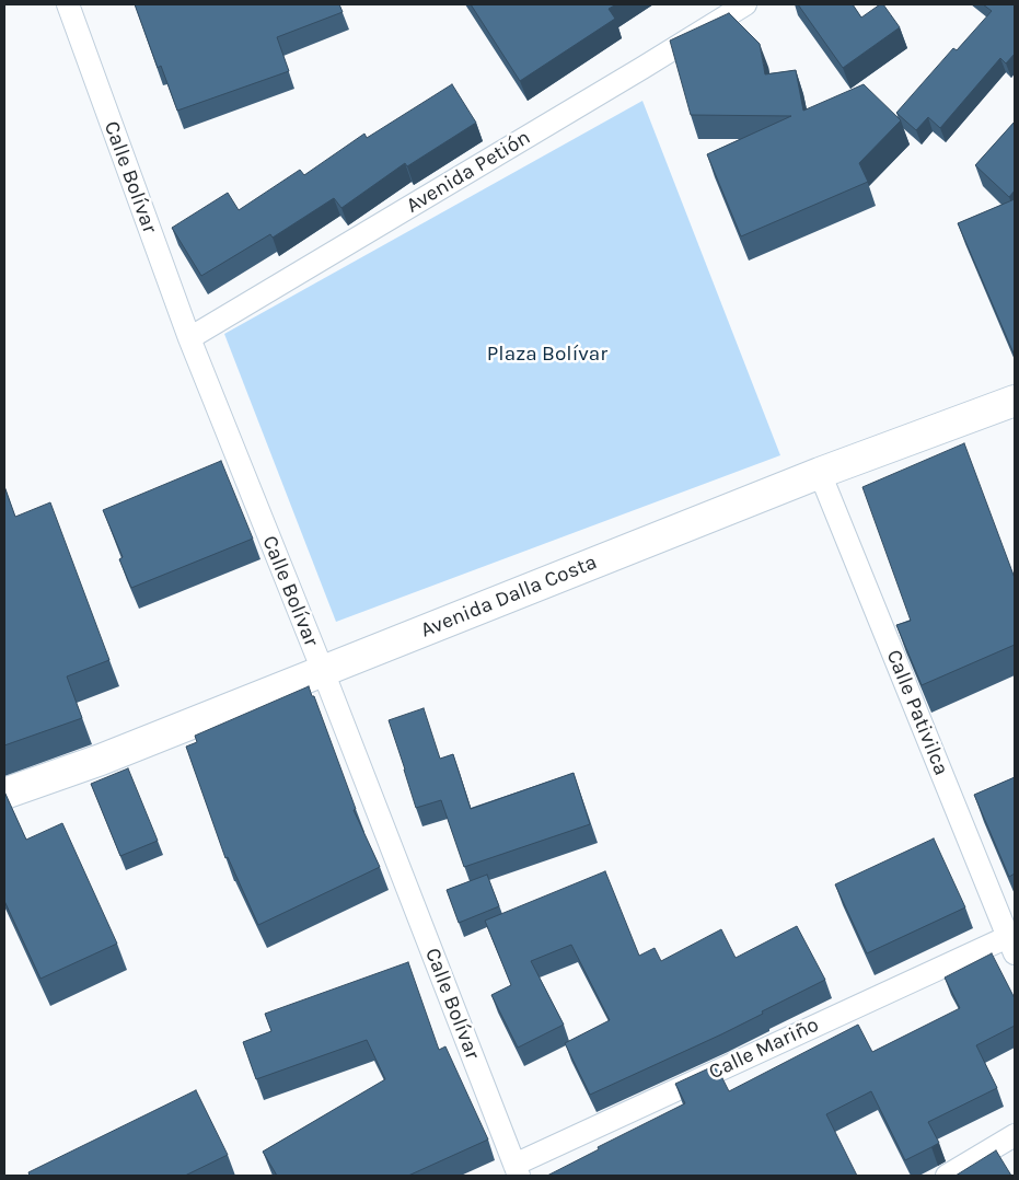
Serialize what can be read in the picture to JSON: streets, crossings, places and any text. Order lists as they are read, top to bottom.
{
  "streets": {
    "main road": ["Avenida Dalla Costa"],
    "street": [
      "Avenida Petión",
      "Calle Bolívar",
      "Calle Pativilca",
      "Calle Mariño"
    ]
  },
  "crossings": [
    ["Avenida Petión", "Calle Bolívar"],
    ["Calle Bolívar", "Avenida Dalla Costa"],
    ["Calle Bolívar", "Calle Mariño"],
    ["Avenida Dalla Costa", "Calle Pativilca"],
    ["Calle Pativilca", "Calle Mariño"]
  ],
  "parks": ["Plaza Bolívar"]
}
